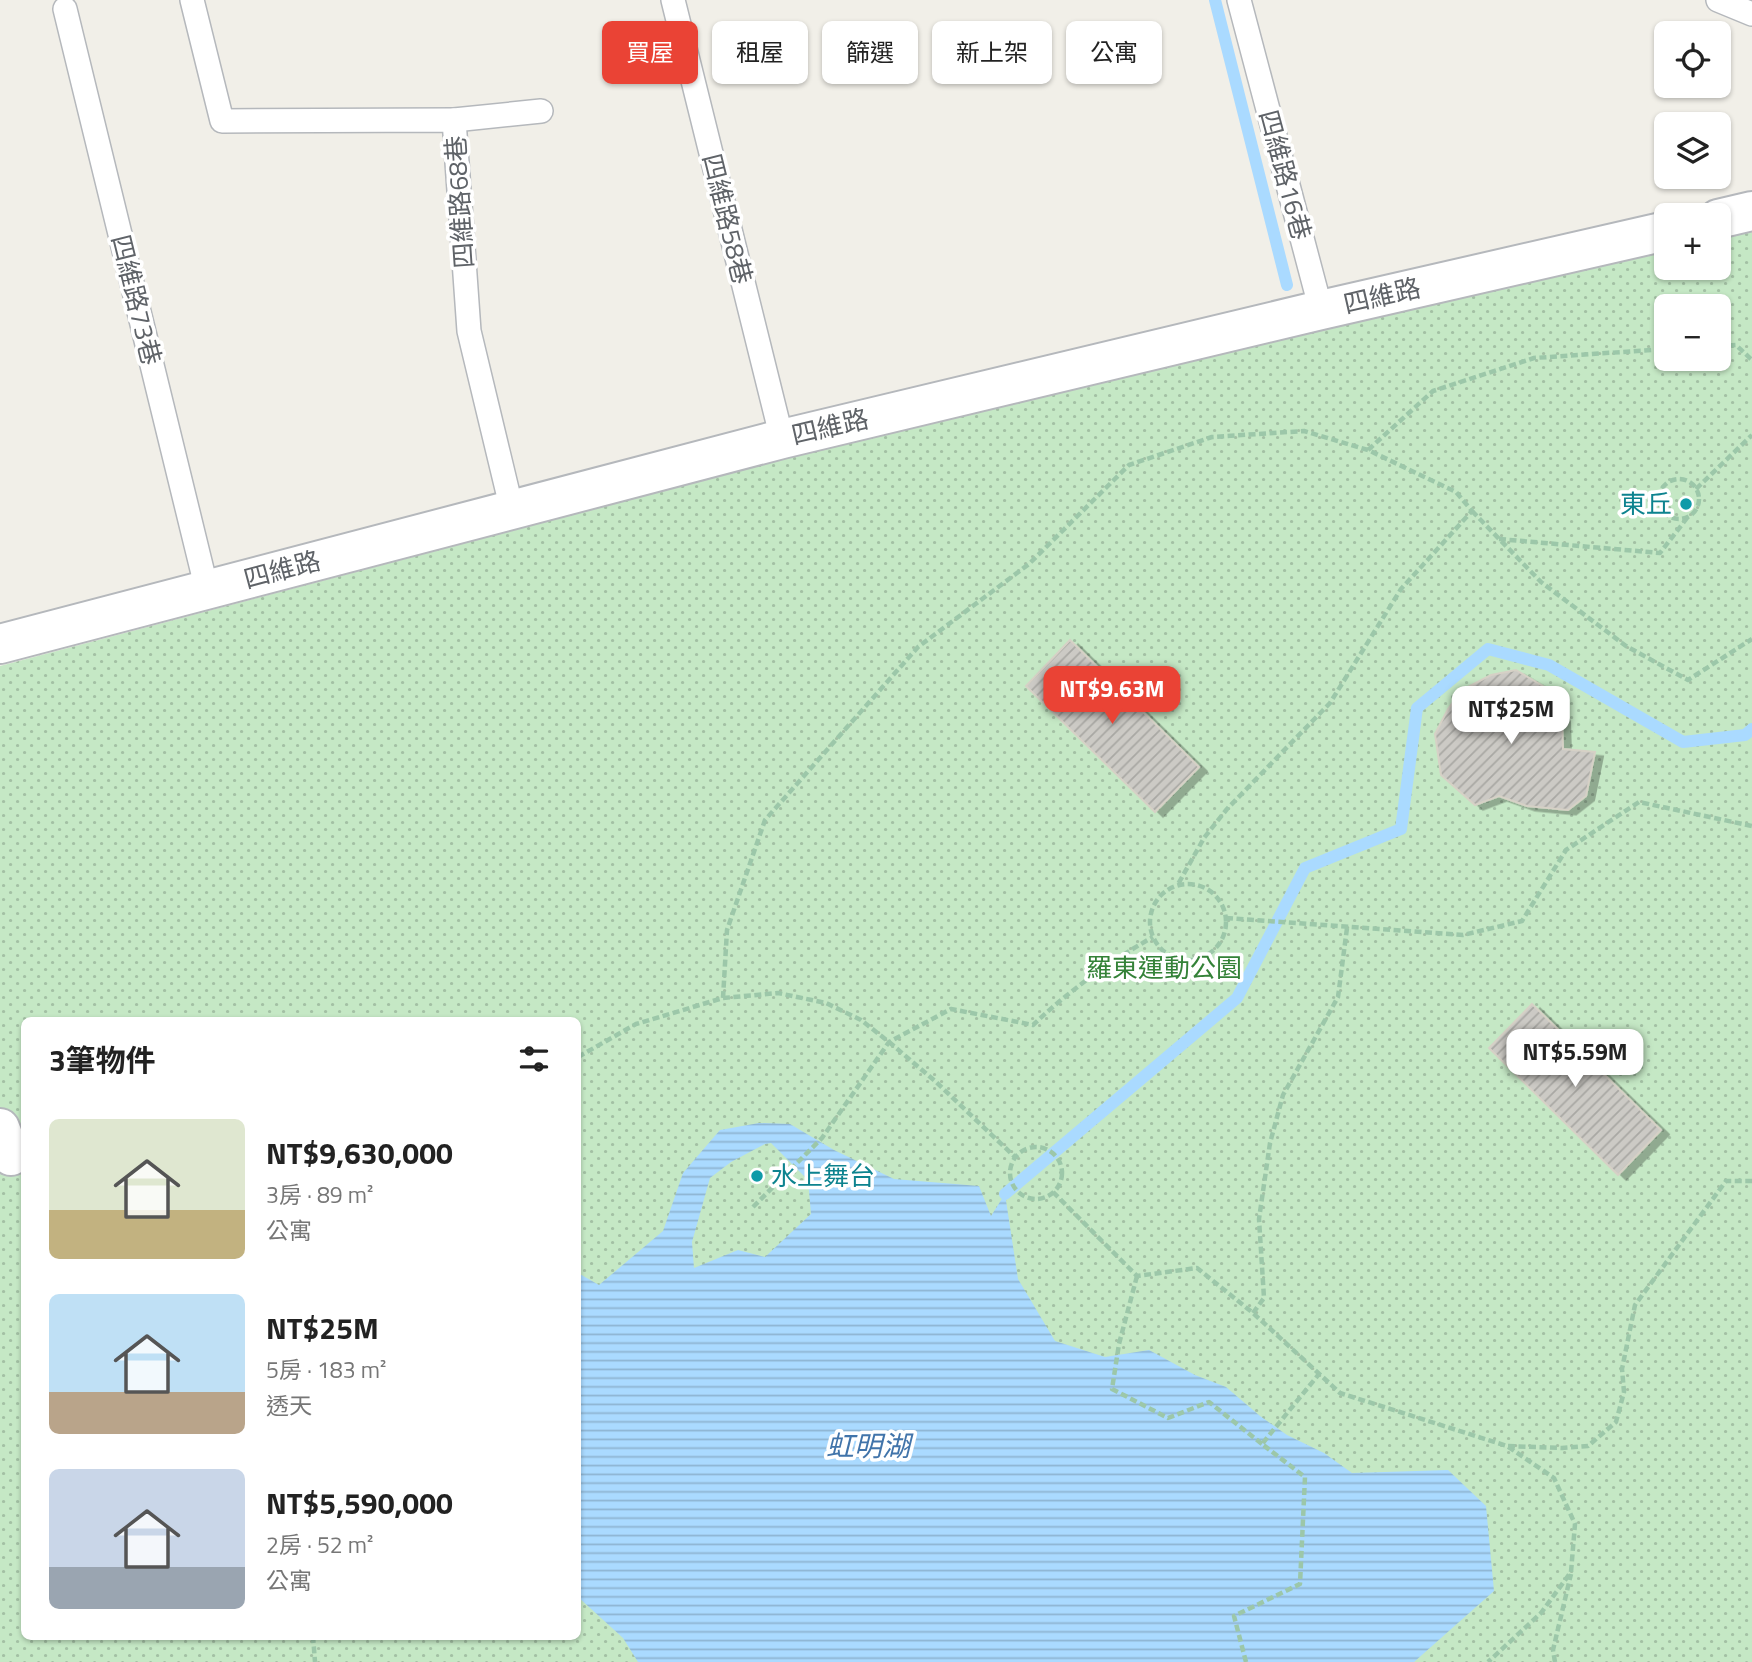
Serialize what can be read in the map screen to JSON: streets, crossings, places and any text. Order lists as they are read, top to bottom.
{
  "streets": {
    "street": ["四維路"],
    "lane": [
      "四維路16巷",
      "四維路68巷",
      "四維路58巷",
      "四維路73巷"
    ]
  },
  "crossings": [
    ["四維路16巷", "四維路"],
    ["四維路68巷", "四維路"],
    ["四維路58巷", "四維路"],
    ["四維路", "四維路73巷"]
  ],
  "water": ["虹明湖"],
  "parks": ["羅東運動公園"],
  "places": ["東丘", "水上舞台"],
  "page": {
    "map_buttons": ["+", "−"],
    "chip": [
      "買屋",
      "租屋",
      "篩選",
      "新上架",
      "公寓"
    ],
    "price": ["NT$9.63M", "NT$25M", "NT$5.59M"],
    "heading": "3筆物件",
    "list": [
      {
        "name": "NT$9,630,000",
        "note": "3房 · 89 m² · 公寓"
      },
      {
        "name": "NT$25M",
        "note": "5房 · 183 m² · 透天"
      },
      {
        "name": "NT$5,590,000",
        "note": "2房 · 52 m² · 公寓"
      }
    ]
  }
}
